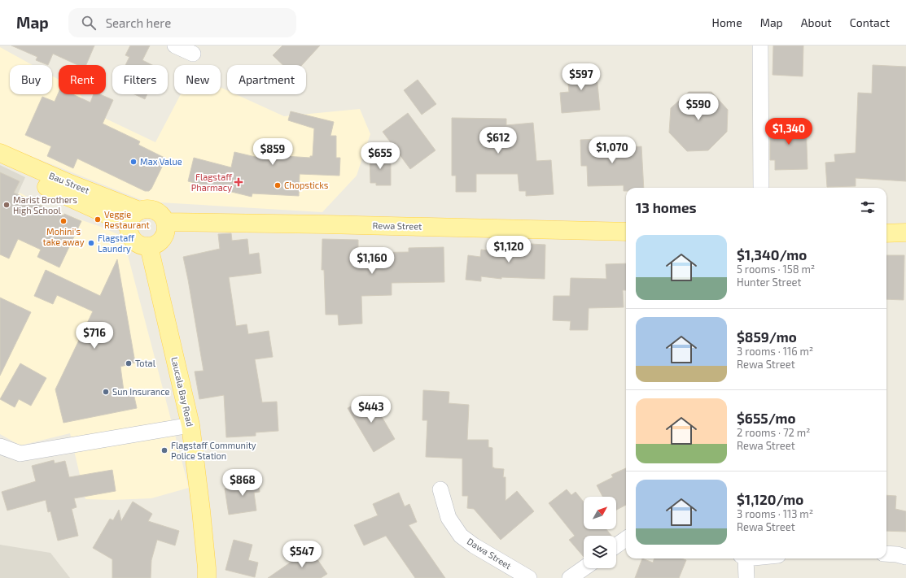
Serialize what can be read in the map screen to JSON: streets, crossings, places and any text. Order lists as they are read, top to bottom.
{
  "streets": {
    "main road": ["Bau Street", "Rewa Street", "Laucala Bay Road"],
    "street": ["Dawa Street"]
  },
  "crossings": [
    ["Bau Street", "Rewa Street"],
    ["Bau Street", "Laucala Bay Road"],
    ["Rewa Street", "Laucala Bay Road"]
  ],
  "places": {
    "other": [
      "Max Value",
      "Chopsticks",
      "Marist Brothers High School",
      "Veggie Restaurant",
      "Mohini's take away",
      "Flagstaff Laundry",
      "Total",
      "Sun Insurance",
      "Flagstaff Community Police Station"
    ],
    "health": ["Flagstaff Pharmacy"]
  },
  "north": "top right",
  "page": {
    "header": "Map",
    "search": "Search here",
    "nav": [
      "Home",
      "Map",
      "About",
      "Contact"
    ],
    "price": [
      "$597",
      "$590",
      "$1,340",
      "$612",
      "$1,070",
      "$859",
      "$655",
      "$1,120",
      "$1,160",
      "$716",
      "$443",
      "$868",
      "$547"
    ],
    "chip": [
      "Buy",
      "Rent",
      "Filters",
      "New",
      "Apartment"
    ],
    "heading": "13 homes",
    "list": [
      {
        "name": "$1,340/mo",
        "note": "5 rooms · 158 m² · Hunter Street"
      },
      {
        "name": "$859/mo",
        "note": "3 rooms · 116 m² · Rewa Street"
      },
      {
        "name": "$655/mo",
        "note": "2 rooms · 72 m² · Rewa Street"
      },
      {
        "name": "$1,120/mo",
        "note": "3 rooms · 113 m² · Rewa Street"
      }
    ]
  }
}
